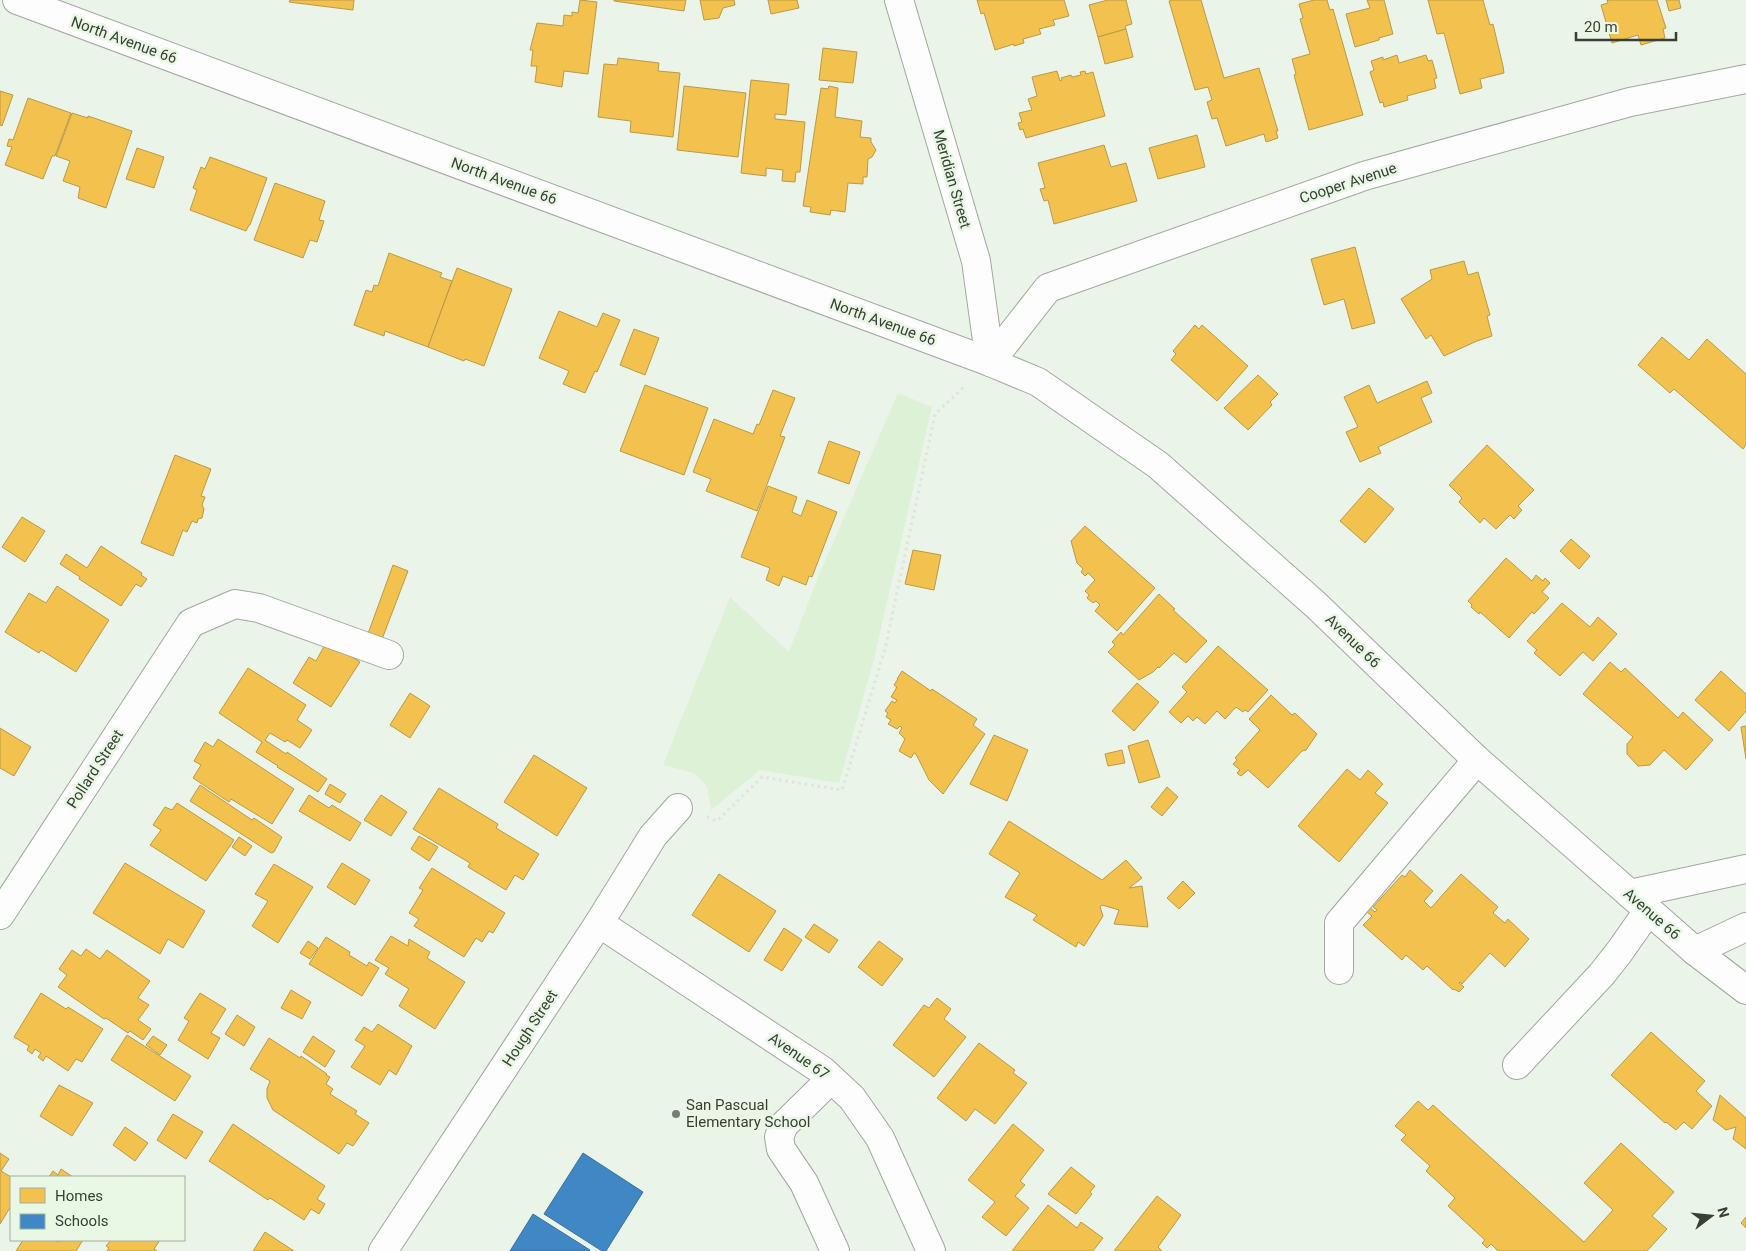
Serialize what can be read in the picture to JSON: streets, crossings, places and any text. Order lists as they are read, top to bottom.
{
  "streets": {
    "street": [
      "North Avenue 66",
      "Meridian Street",
      "Cooper Avenue",
      "Avenue 66",
      "Pollard Street",
      "Hough Street",
      "Avenue 67"
    ]
  },
  "crossings": [
    ["North Avenue 66", "Meridian Street"],
    ["North Avenue 66", "Cooper Avenue"],
    ["North Avenue 66", "Avenue 66"],
    ["Meridian Street", "Cooper Avenue"],
    ["Meridian Street", "Avenue 66"],
    ["Cooper Avenue", "Avenue 66"],
    ["Hough Street", "Avenue 67"]
  ],
  "places": ["San Pascual Elementary School"],
  "legend": ["Homes", "Schools"],
  "scale_bar": "20 m",
  "north": "right"
}
